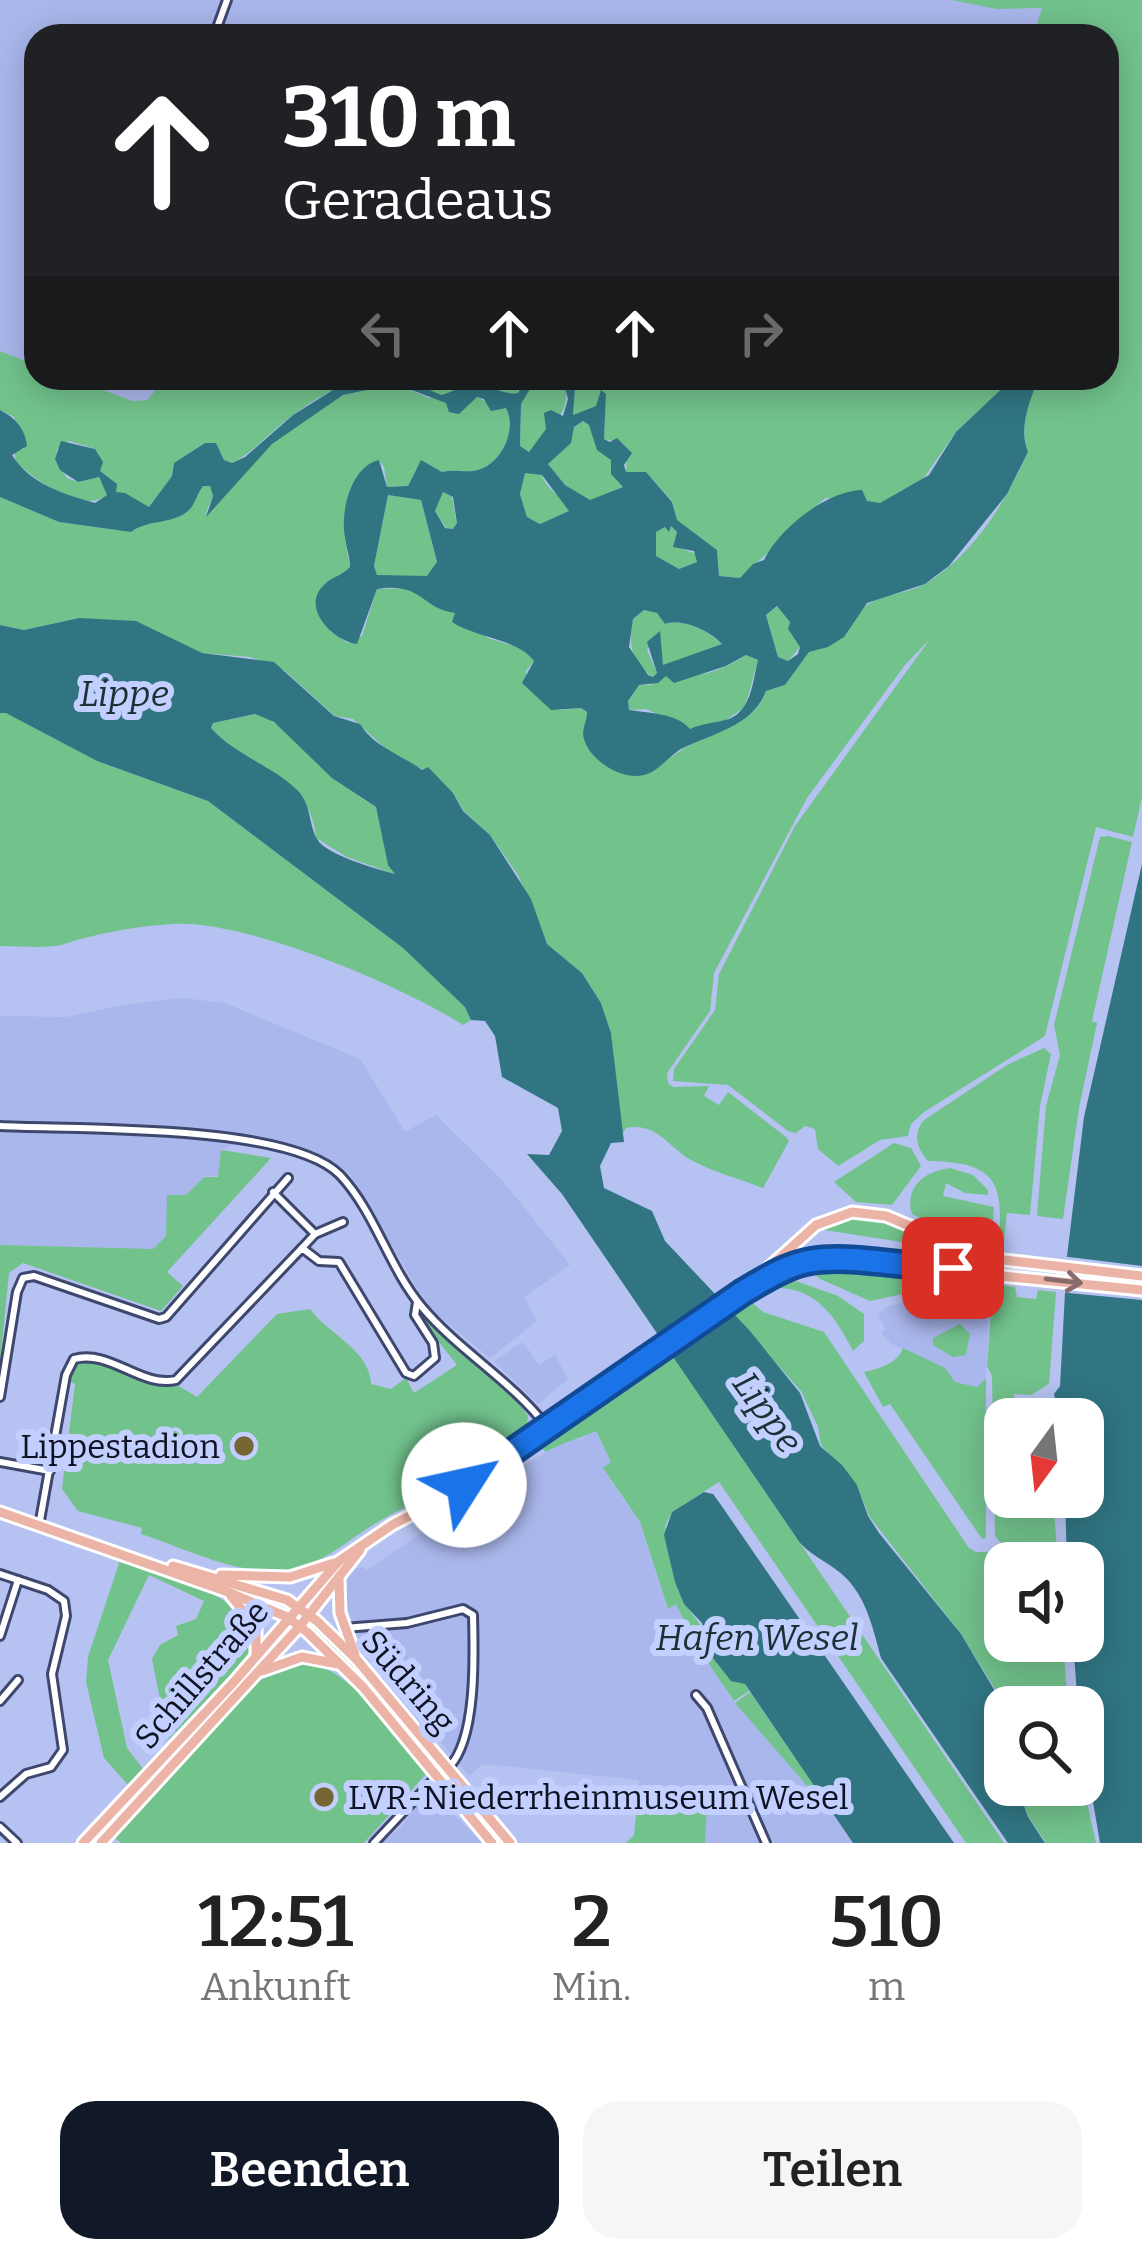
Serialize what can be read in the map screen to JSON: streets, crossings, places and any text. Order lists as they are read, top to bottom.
{
  "streets": {
    "main road": ["Schillstraße", "Südring"]
  },
  "crossings": [
    ["Schillstraße", "Südring"]
  ],
  "water": ["Lippe", "Hafen Wesel"],
  "places": ["Lippestadion", "LVR-Niederrheinmuseum Wesel"],
  "north": "bottom",
  "page": {
    "turn": ["310 m", "Geradeaus"],
    "eta": [
      "12:51",
      "Ankunft",
      "2",
      "Min.",
      "510",
      "m"
    ],
    "buttons": ["Beenden", "Teilen"]
  }
}
